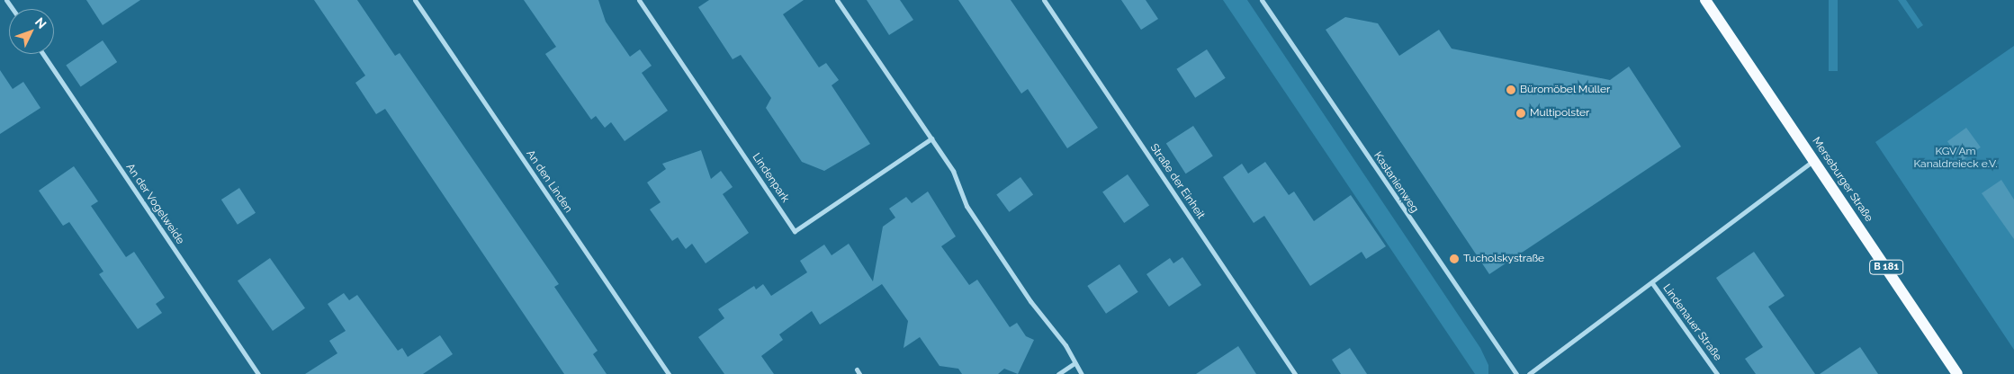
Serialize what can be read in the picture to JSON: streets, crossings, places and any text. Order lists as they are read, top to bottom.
{
  "streets": {
    "main road": ["Merseburger Straße", "B 181"],
    "street": [
      "Lindenpark",
      "An den Linden",
      "Straße der Einheit",
      "Kastanienweg",
      "An der Vogelweide",
      "Lindenauer Straße"
    ]
  },
  "parks": ["KGV Am Kanaldreieck e.V."],
  "places": ["Büromöbel Müller", "Multipolster", "Tucholskystraße"],
  "north": "top right"
}
